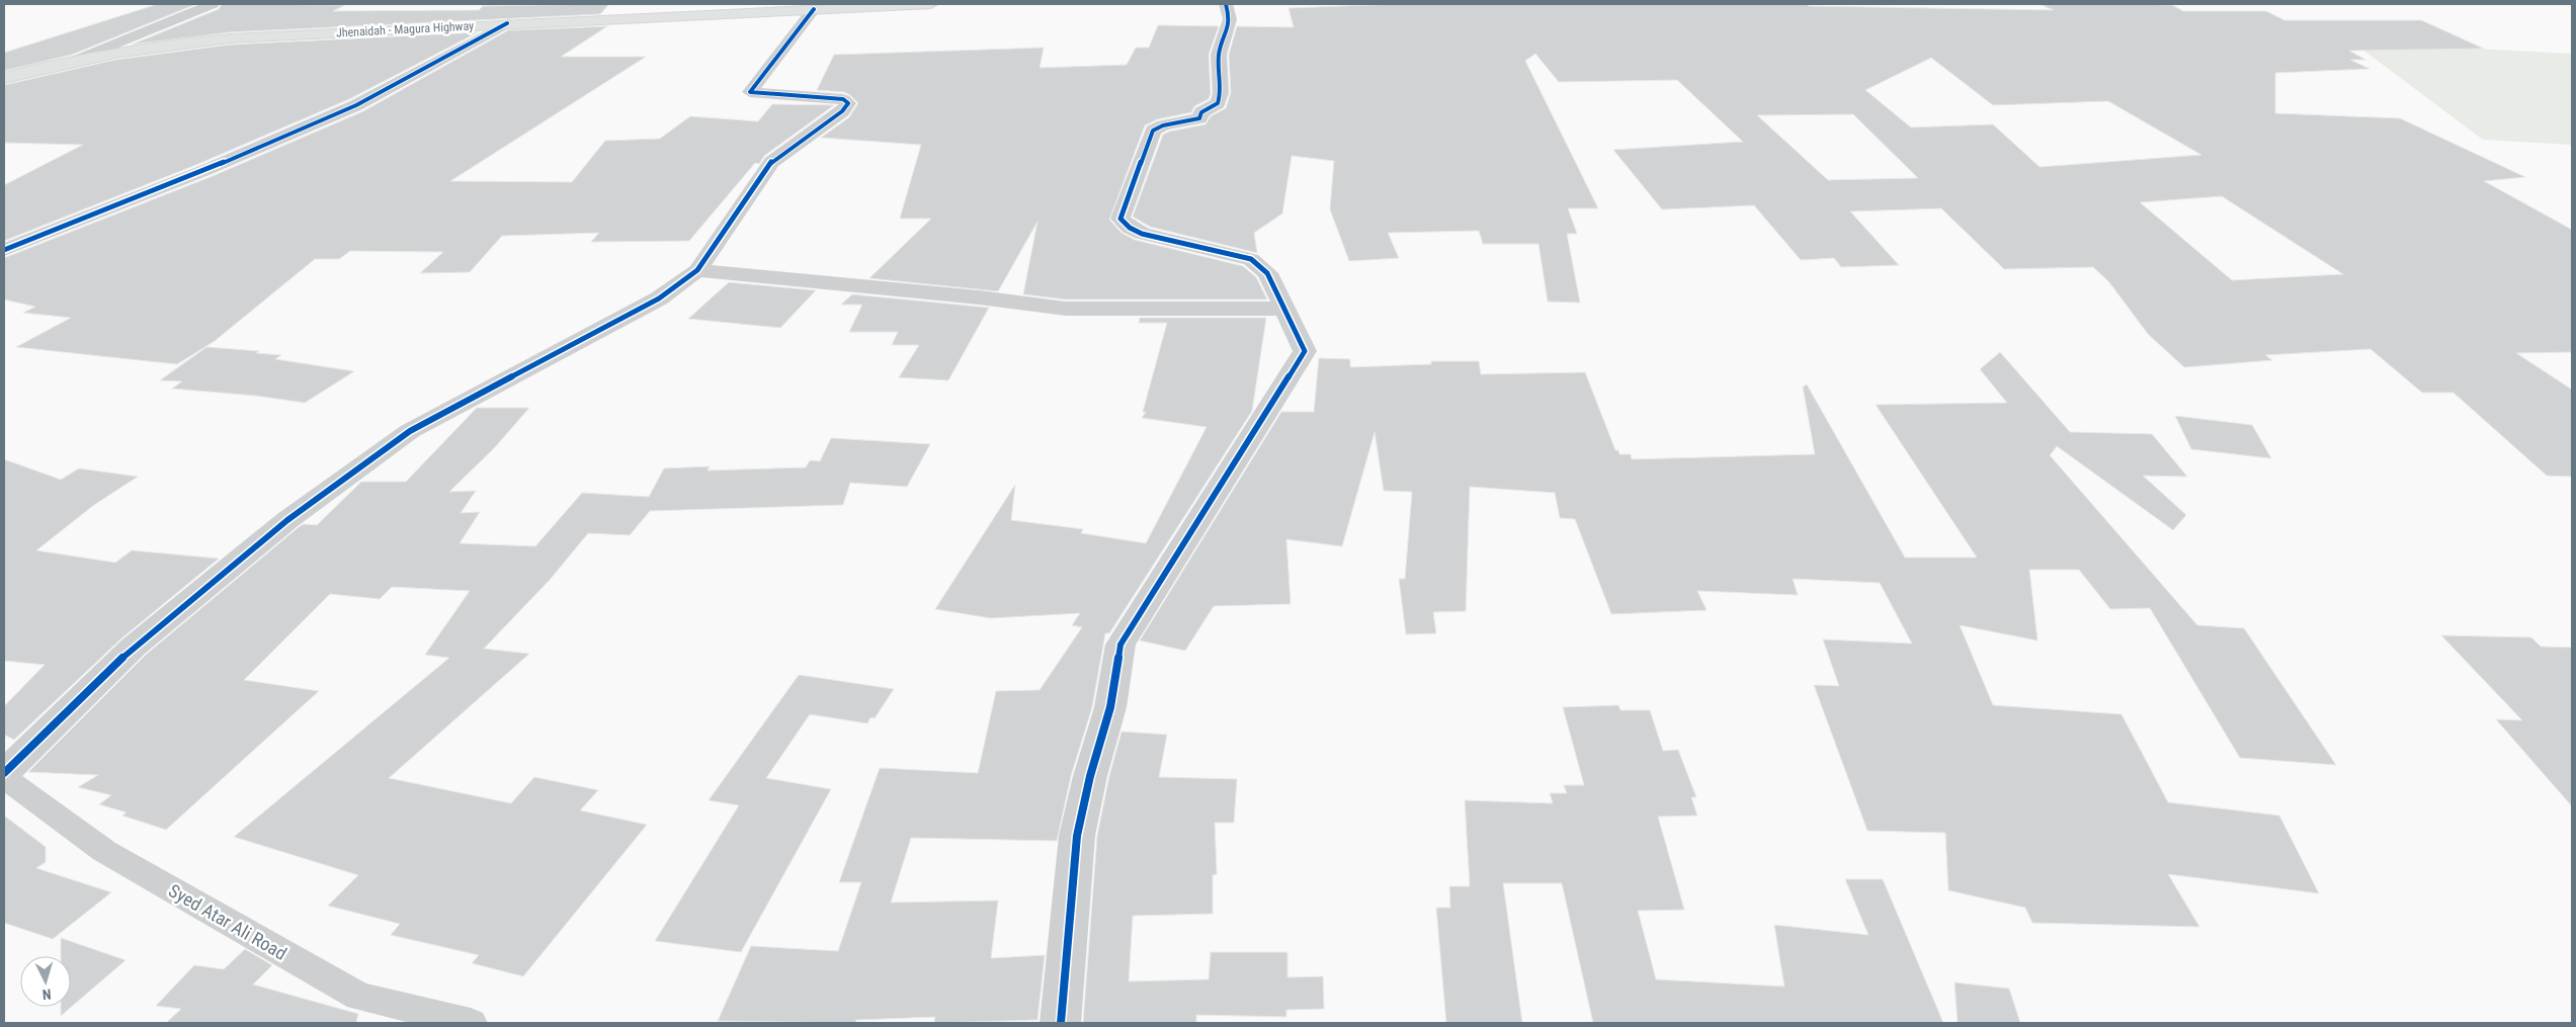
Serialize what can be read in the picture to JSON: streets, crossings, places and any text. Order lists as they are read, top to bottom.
{
  "streets": {
    "highway": ["Jhenaidah - Magura Highway"],
    "lane": ["Syed Atar Ali Road"]
  },
  "north": "bottom"
}
